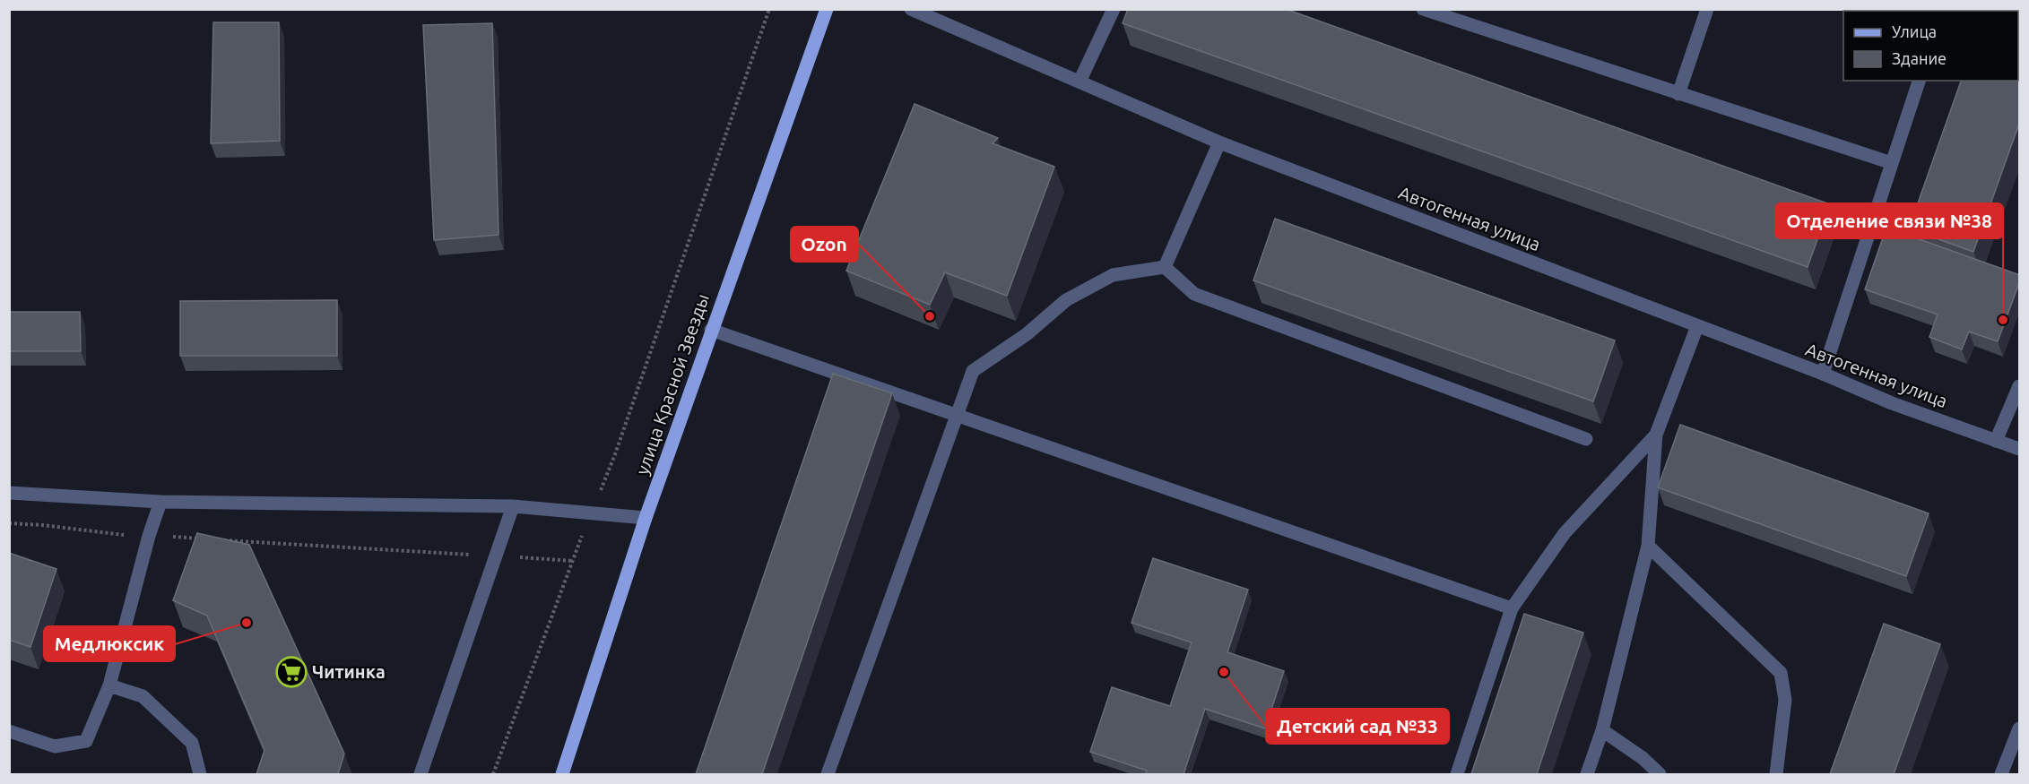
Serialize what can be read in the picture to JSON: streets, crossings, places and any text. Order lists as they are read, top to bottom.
{
  "streets": {
    "main road": ["улица Красной Звезды"],
    "street": ["Автогенная улица"]
  },
  "places": {
    "other": [
      "Ozon",
      "Отделение связи №38",
      "Медлюксик",
      "Детский сад №33"
    ],
    "supermarket": ["Читинка"]
  },
  "legend": ["Улица", "Здание"]
}
